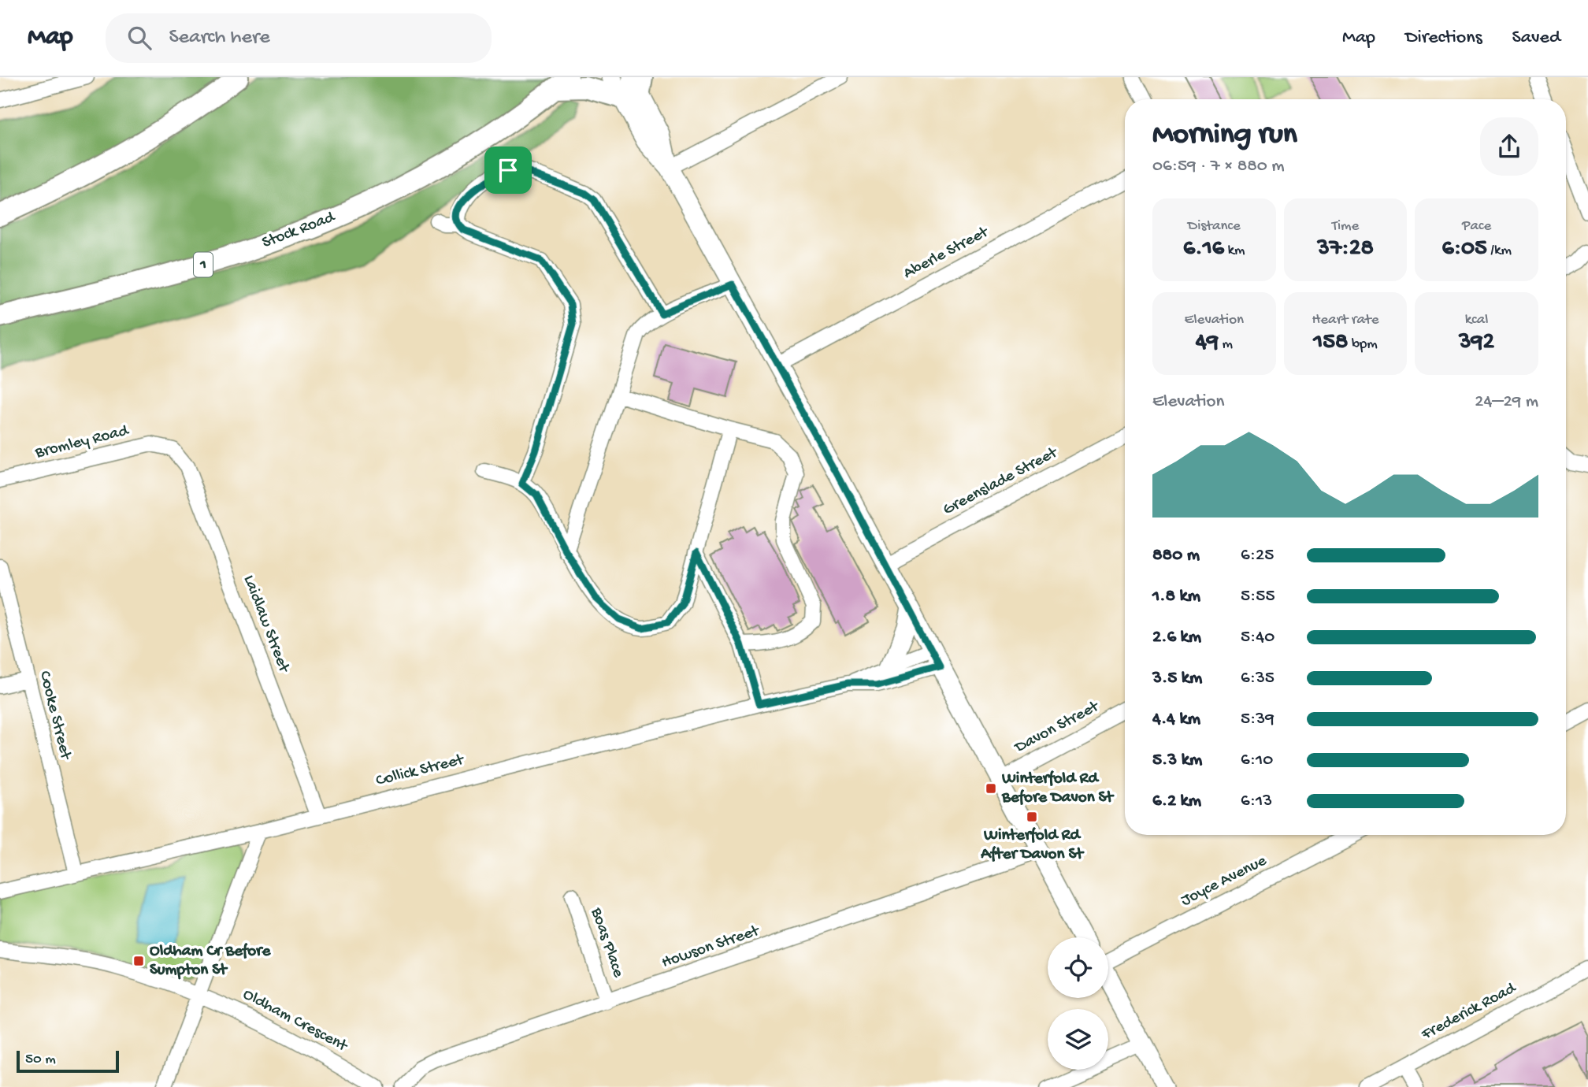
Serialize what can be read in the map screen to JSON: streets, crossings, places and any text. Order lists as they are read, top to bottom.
{
  "streets": {
    "highway": ["Stock Road", "1"],
    "street": [
      "Aberle Street",
      "Bromley Road",
      "Greenslade Street",
      "Laidlaw Street",
      "Cooke Street",
      "Davon Street",
      "Collick Street",
      "Joyce Avenue",
      "Boas Place",
      "Howson Street",
      "Frederick Road",
      "Oldham Crescent"
    ]
  },
  "crossings": [
    ["Bromley Road", "Laidlaw Street"],
    ["Laidlaw Street", "Collick Street"],
    ["Cooke Street", "Collick Street"],
    ["Boas Place", "Howson Street"]
  ],
  "places": {
    "transit": ["Winterfold Rd Before Davon St", "Winterfold Rd After Davon St", "Oldham Cr Before Sumpton St"]
  },
  "scale_bar": "50 m",
  "page": {
    "header": "Map",
    "search": "Search here",
    "nav": ["Map", "Directions", "Saved"],
    "heading": ["Morning run", "06:59 · 7 × 880 m"],
    "stats": [
      ["Distance", "6.16 km"],
      ["Time", "37:28"],
      ["Pace", "6:05 /km"],
      ["Elevation", "49 m"],
      ["Heart rate", "158 bpm"],
      ["kcal", "392"]
    ],
    "chart": ["Elevation", "24–29 m"],
    "list": [
      {
        "name": "880 m",
        "note": "6:25"
      },
      {
        "name": "1.8 km",
        "note": "5:55"
      },
      {
        "name": "2.6 km",
        "note": "5:40"
      },
      {
        "name": "3.5 km",
        "note": "6:35"
      },
      {
        "name": "4.4 km",
        "note": "5:39"
      },
      {
        "name": "5.3 km",
        "note": "6:10"
      },
      {
        "name": "6.2 km",
        "note": "6:13"
      }
    ],
    "scale": "50 m"
  }
}
